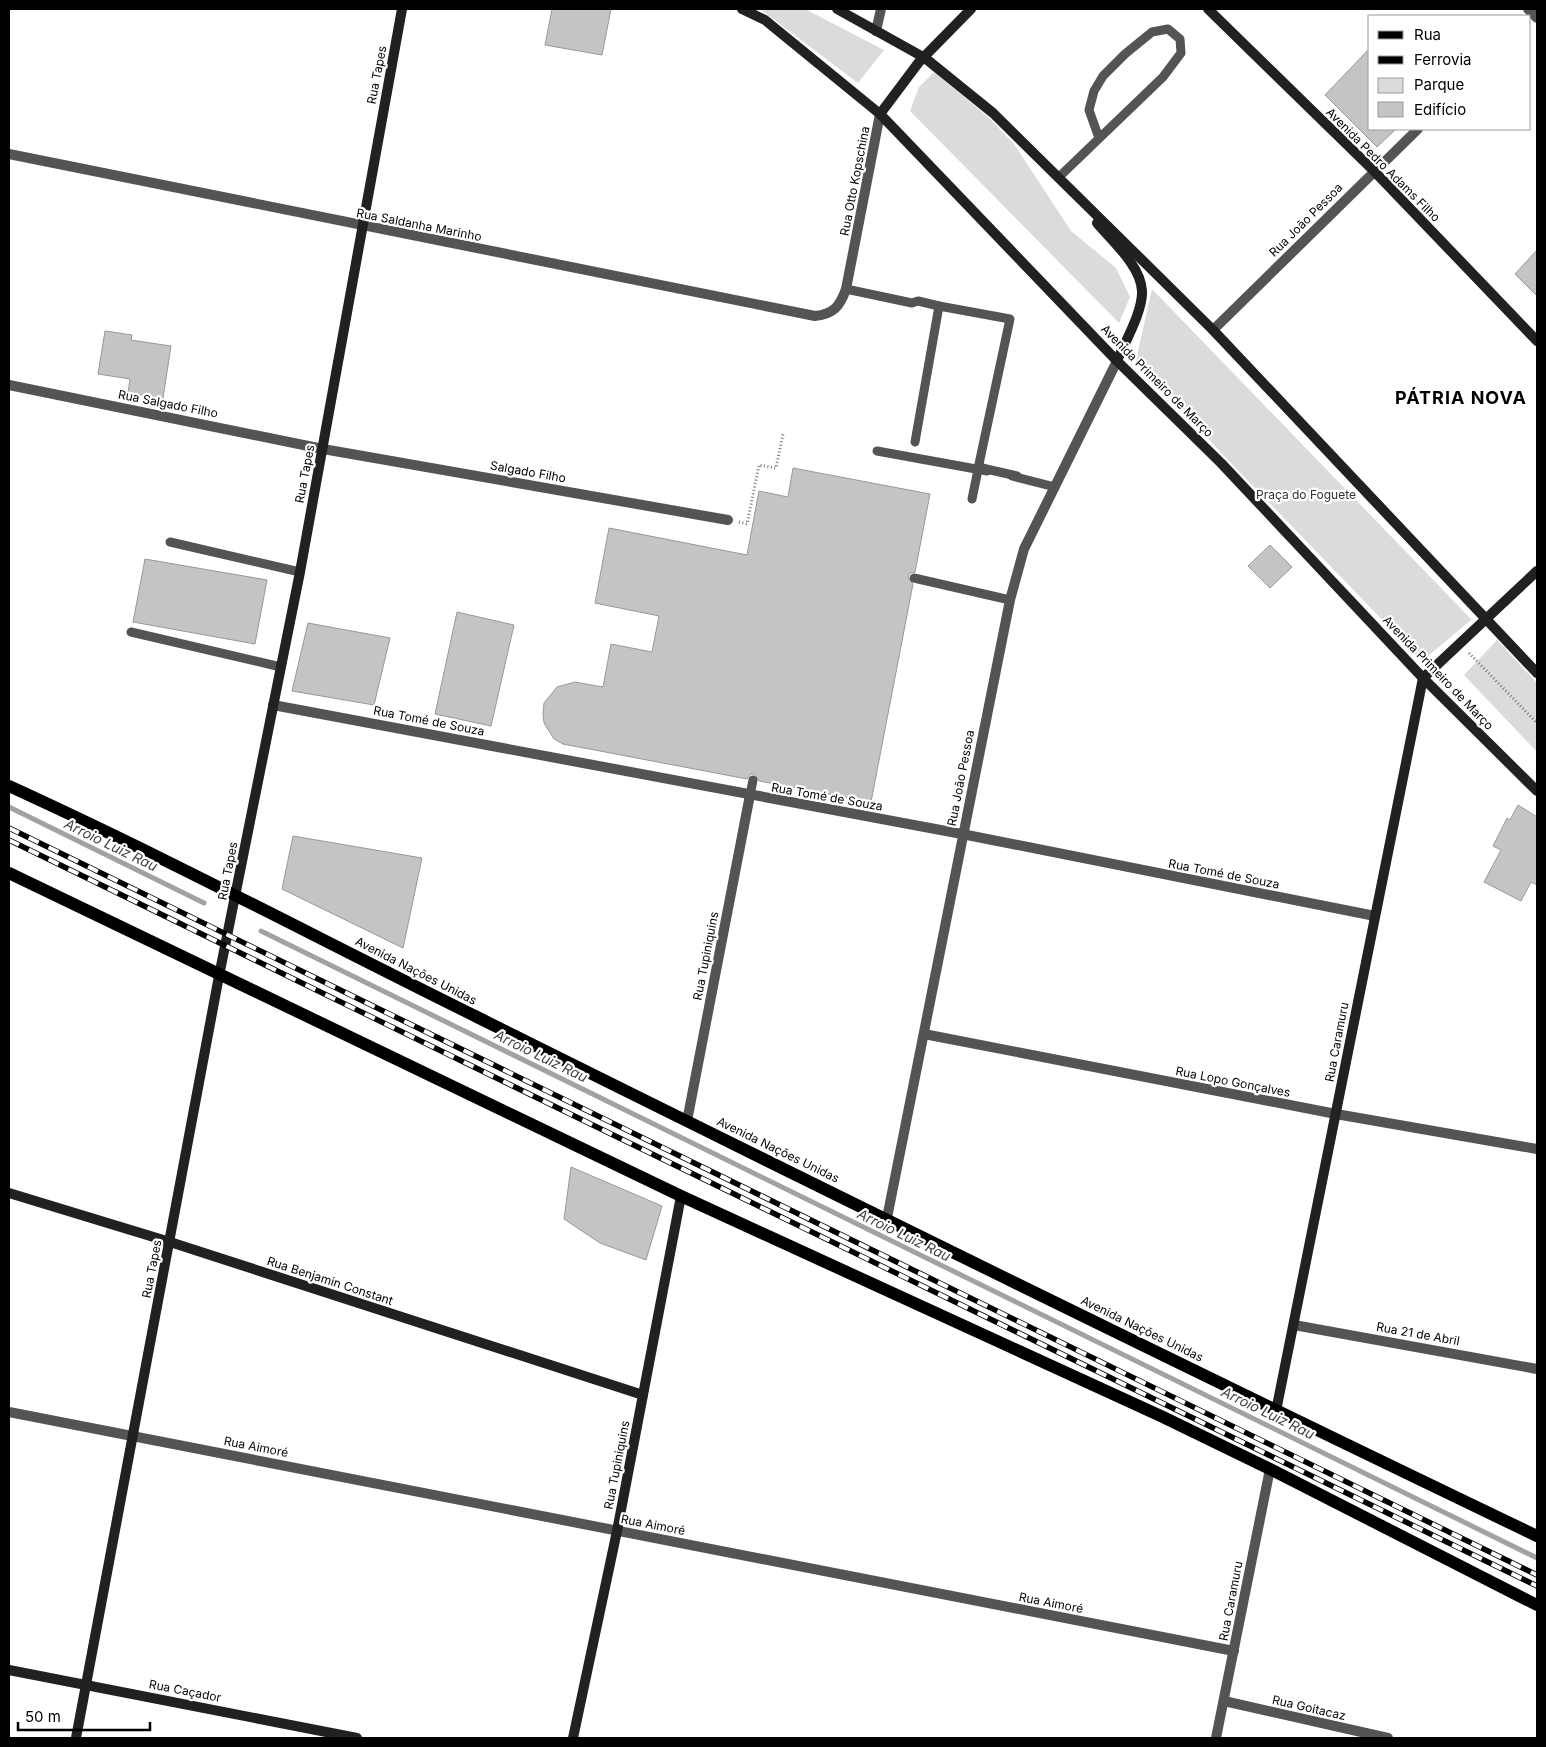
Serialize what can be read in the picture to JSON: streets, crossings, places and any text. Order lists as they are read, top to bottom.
{
  "streets": {
    "main road": ["Avenida Nações Unidas"],
    "street": [
      "Rua Tapes",
      "Avenida Pedro Adams Filho",
      "Rua Otto Kopschina",
      "Rua João Pessoa",
      "Rua Saldanha Marinho",
      "Avenida Primeiro de Março",
      "Rua Salgado Filho",
      "Salgado Filho",
      "Rua Tomé de Souza",
      "Rua Tupiniquins",
      "Rua Caramuru",
      "Rua Lopo Gonçalves",
      "Rua Benjamin Constant",
      "Rua 21 de Abril",
      "Rua Aimoré",
      "Rua Caçador",
      "Rua Goitacaz"
    ]
  },
  "crossings": [
    ["Rua Tapes", "Rua Saldanha Marinho"],
    ["Rua Tapes", "Rua Salgado Filho"],
    ["Rua Tapes", "Salgado Filho"],
    ["Rua Tapes", "Rua Tomé de Souza"],
    ["Rua Tapes", "Avenida Nações Unidas"],
    ["Rua Tapes", "Rua Benjamin Constant"],
    ["Rua Tapes", "Rua Aimoré"],
    ["Rua Tapes", "Rua Caçador"],
    ["Avenida Pedro Adams Filho", "Rua João Pessoa"],
    ["Rua Otto Kopschina", "Rua Saldanha Marinho"],
    ["Rua Otto Kopschina", "Avenida Primeiro de Março"],
    ["Rua João Pessoa", "Avenida Primeiro de Março"],
    ["Rua João Pessoa", "Rua Tomé de Souza"],
    ["Rua João Pessoa", "Avenida Nações Unidas"],
    ["Rua João Pessoa", "Rua Lopo Gonçalves"],
    ["Avenida Primeiro de Março", "Rua Caramuru"],
    ["Rua Salgado Filho", "Salgado Filho"],
    ["Rua Tomé de Souza", "Rua Tupiniquins"],
    ["Rua Tomé de Souza", "Rua Caramuru"],
    ["Rua Tupiniquins", "Avenida Nações Unidas"],
    ["Rua Tupiniquins", "Rua Benjamin Constant"],
    ["Rua Tupiniquins", "Rua Aimoré"],
    ["Avenida Nações Unidas", "Rua Caramuru"],
    ["Rua Caramuru", "Rua Lopo Gonçalves"],
    ["Rua Caramuru", "Rua 21 de Abril"],
    ["Rua Caramuru", "Rua Aimoré"],
    ["Rua Caramuru", "Rua Goitacaz"]
  ],
  "districts": ["PÁTRIA NOVA"],
  "water": ["Arroio Luiz Rau"],
  "parks": ["Praça do Foguete"],
  "legend": [
    "Rua",
    "Ferrovia",
    "Parque",
    "Edifício"
  ],
  "scale_bar": "50 m"
}
